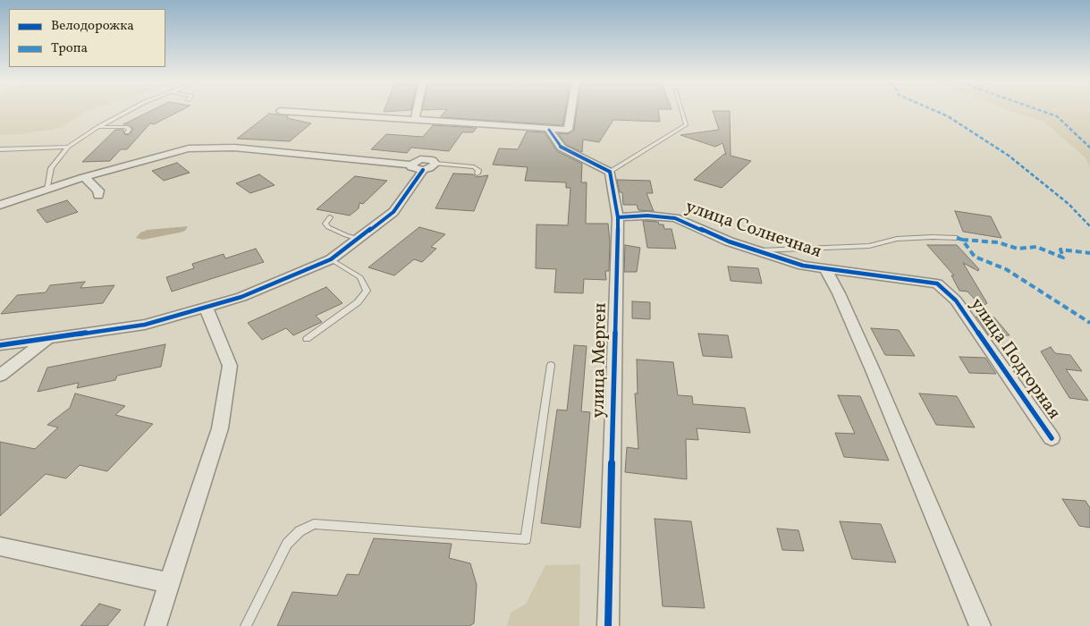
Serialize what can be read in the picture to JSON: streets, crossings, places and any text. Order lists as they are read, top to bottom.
{
  "streets": {
    "street": ["улица Солнечная", "улица Подгорная", "улица Мерген"]
  },
  "crossings": [
    ["улица Солнечная", "улица Подгорная"],
    ["улица Солнечная", "улица Мерген"]
  ],
  "legend": ["Велодорожка", "Тропа"]
}
